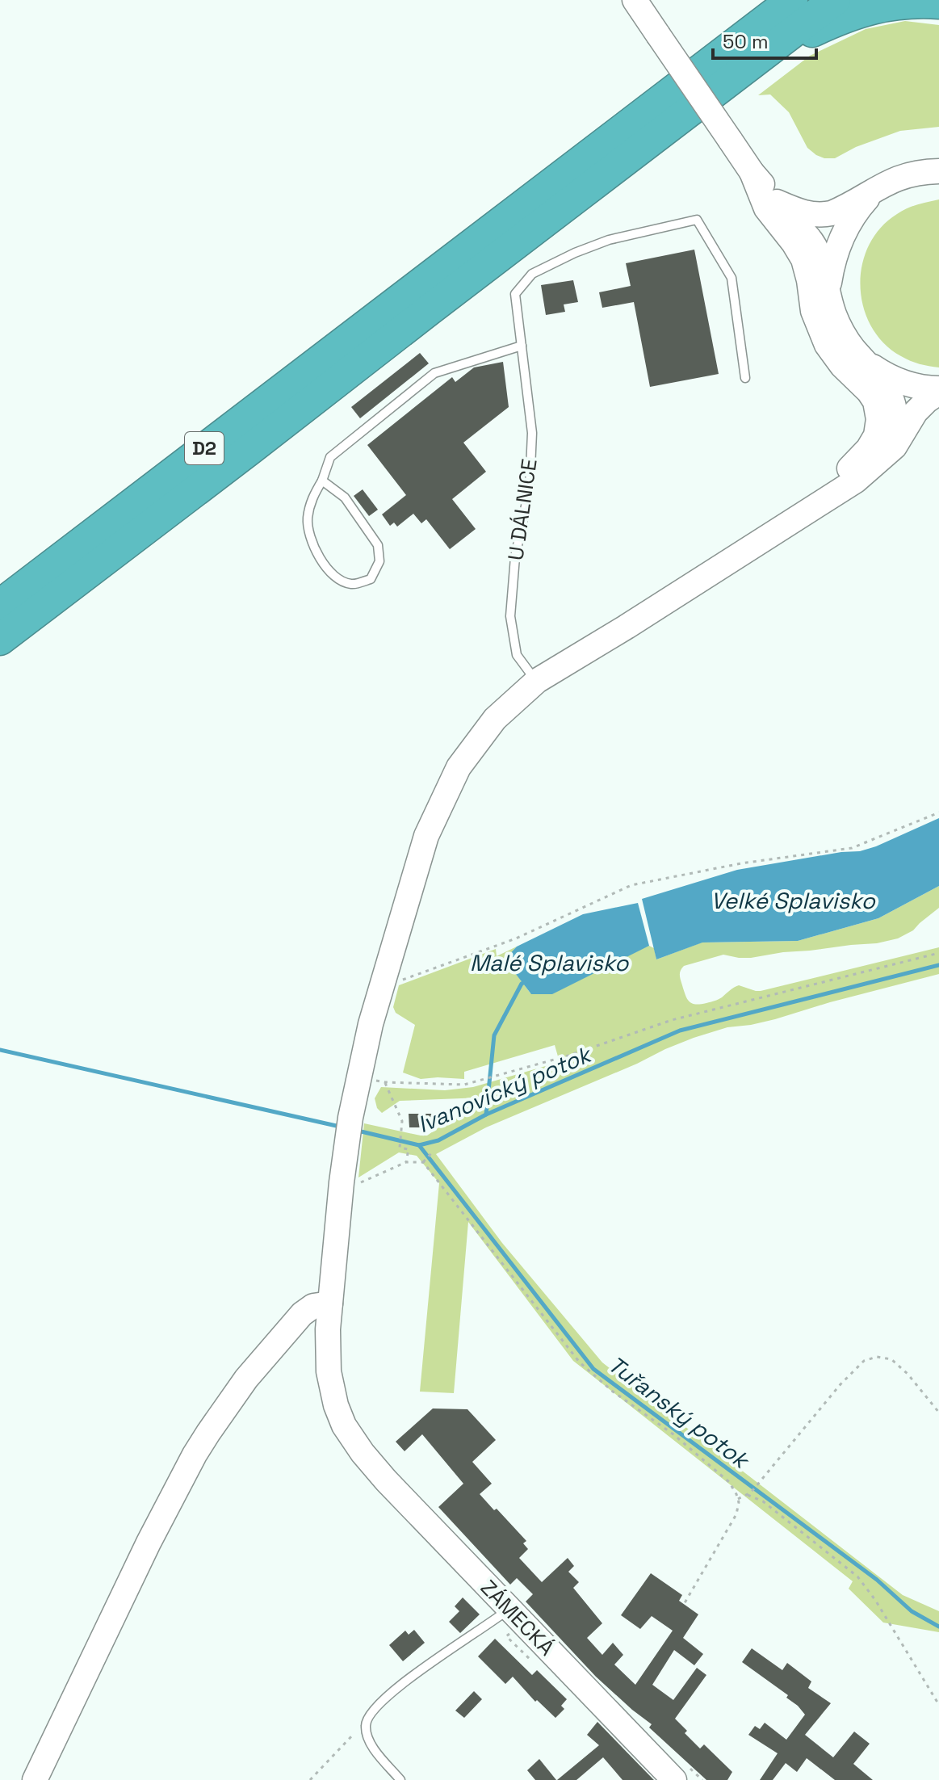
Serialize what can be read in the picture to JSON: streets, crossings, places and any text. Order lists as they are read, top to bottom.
{
  "streets": {
    "highway": ["D2"],
    "street": ["ZÁMECKÁ"],
    "lane": ["U DÁLNICE"]
  },
  "crossings": [
    ["U DÁLNICE", "ZÁMECKÁ"]
  ],
  "water": [
    "Velké Splavisko",
    "Malé Splavisko",
    "Ivanovický potok",
    "Tuřanský potok"
  ],
  "scale_bar": "50 m"
}
